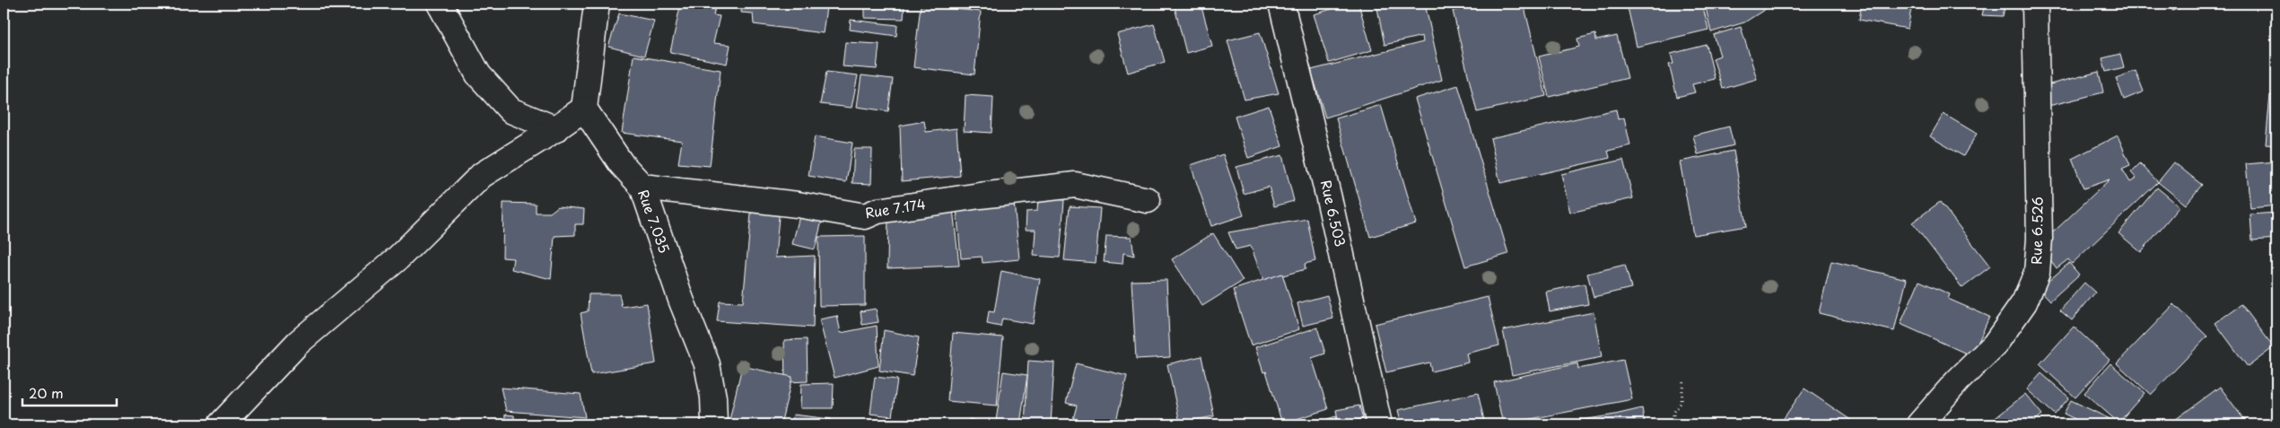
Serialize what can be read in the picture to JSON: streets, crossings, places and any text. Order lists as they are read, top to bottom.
{
  "streets": {
    "street": [
      "Rue 7.174",
      "Rue 6.503",
      "Rue 7.035",
      "Rue 6.526"
    ]
  },
  "crossings": [
    ["Rue 7.174", "Rue 7.035"]
  ],
  "scale_bar": "20 m"
}
